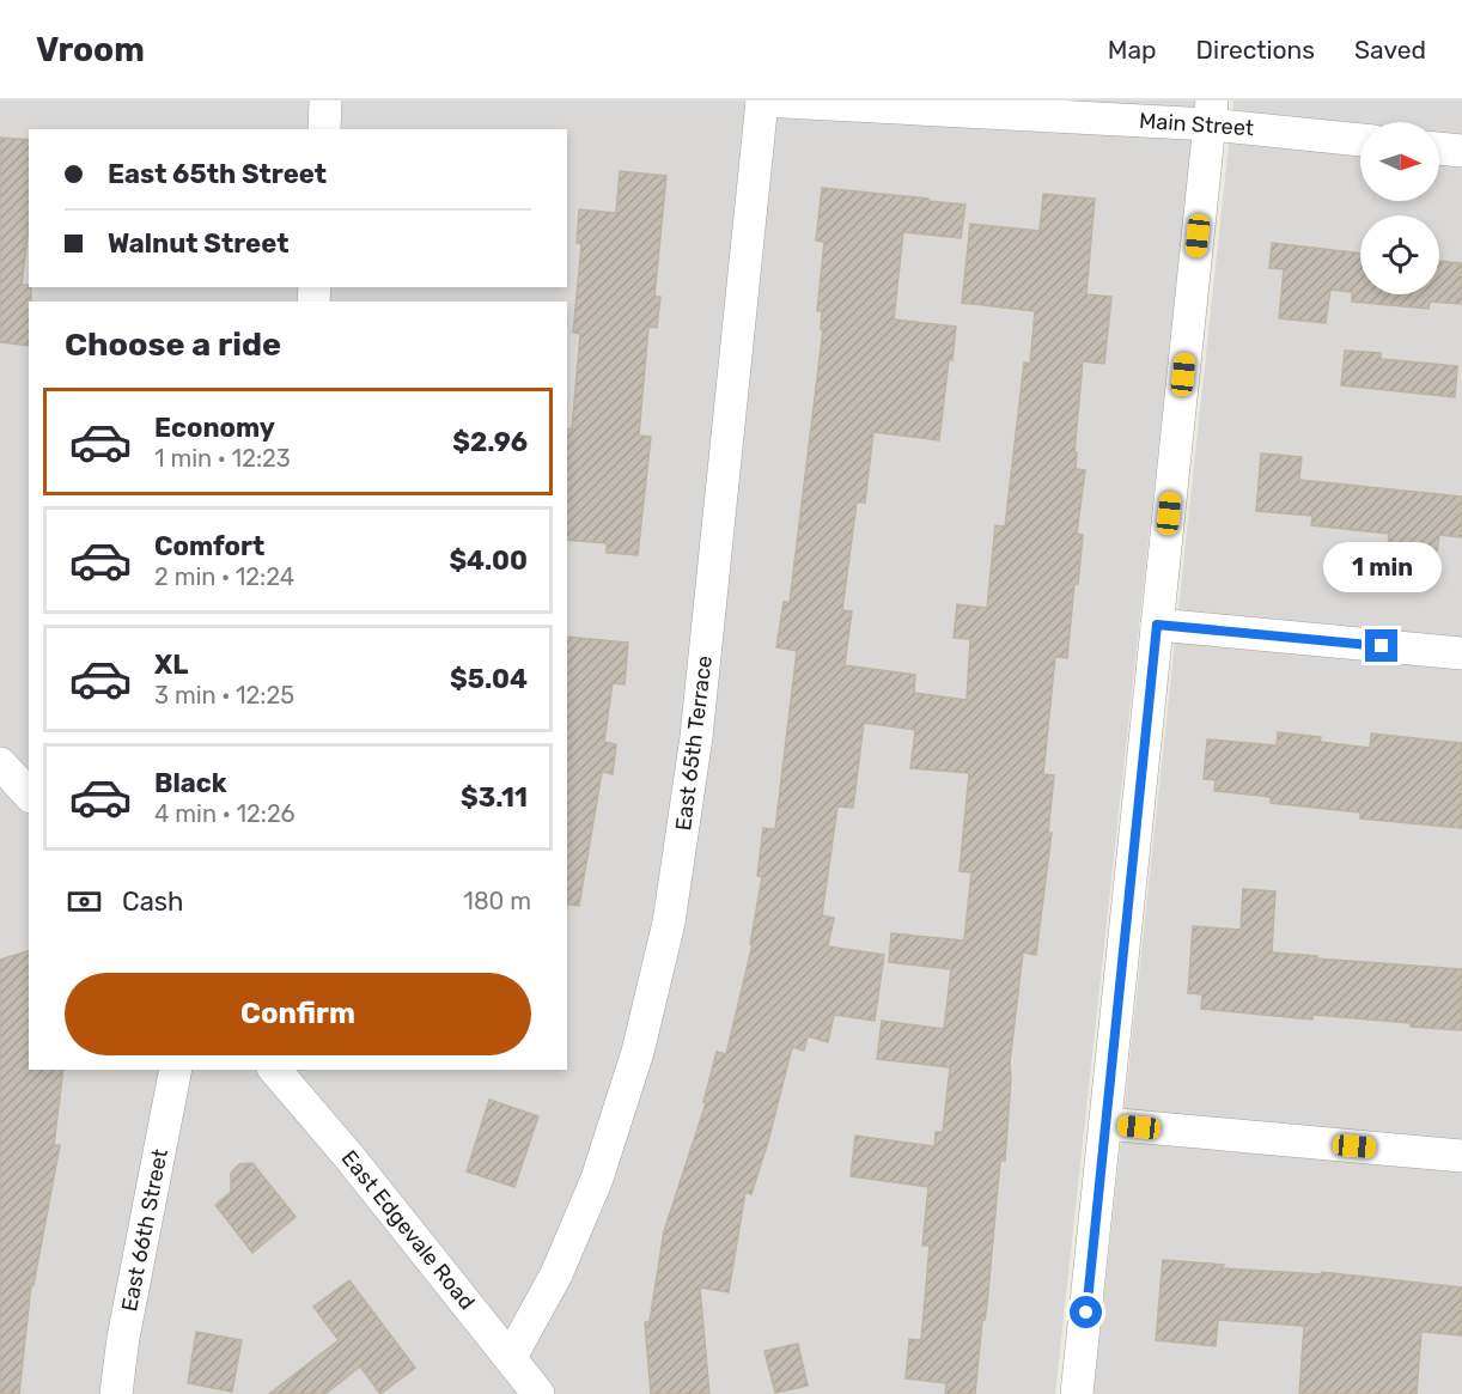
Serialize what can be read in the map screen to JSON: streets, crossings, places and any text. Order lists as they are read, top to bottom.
{
  "streets": {
    "street": [
      "Main Street",
      "East 65th Terrace",
      "East 66th Street",
      "East Edgevale Road"
    ]
  },
  "crossings": [
    ["Main Street", "East 65th Terrace"],
    ["East 65th Terrace", "East Edgevale Road"]
  ],
  "north": "right",
  "page": {
    "header": "Vroom",
    "nav": ["Map", "Directions", "Saved"],
    "banner": ["East 65th Street", "Walnut Street"],
    "heading": "Choose a ride",
    "list": [
      {
        "name": "Economy",
        "note": "1 min · 12:23",
        "value": "$2.96"
      },
      {
        "name": "Comfort",
        "note": "2 min · 12:24",
        "value": "$4.00"
      },
      {
        "name": "XL",
        "note": "3 min · 12:25",
        "value": "$5.04"
      },
      {
        "name": "Black",
        "note": "4 min · 12:26",
        "value": "$3.11"
      }
    ],
    "bubble": "1 min",
    "pay": ["Cash", "180 m"],
    "buttons": "Confirm"
  }
}
